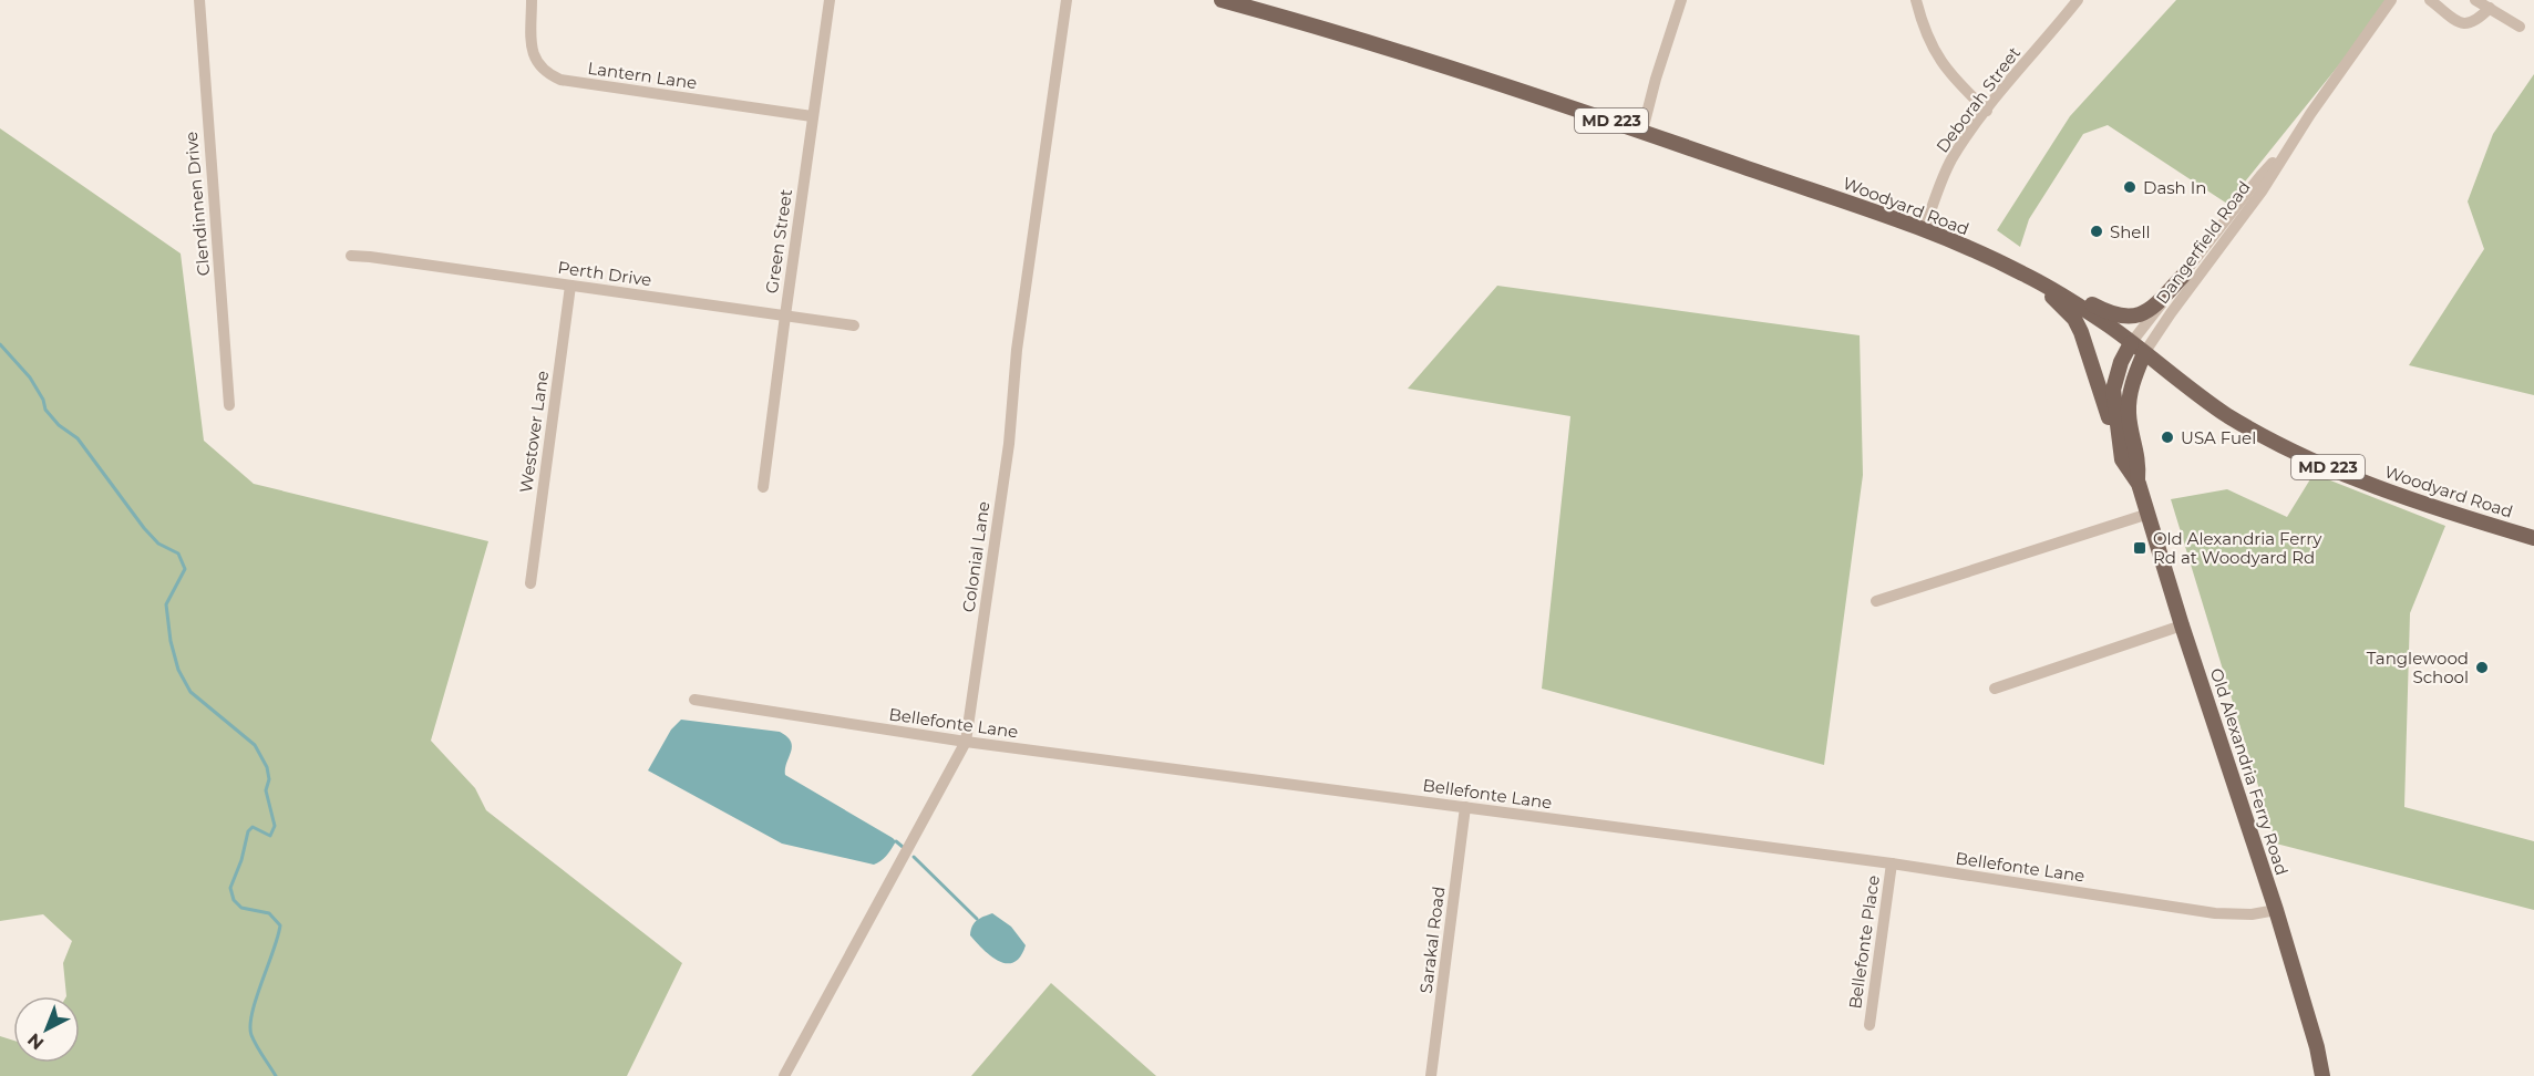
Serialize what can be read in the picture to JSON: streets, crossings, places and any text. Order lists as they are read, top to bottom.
{
  "streets": {
    "main road": ["MD 223", "Woodyard Road", "Old Alexandria Ferry Road"],
    "street": [
      "Lantern Lane",
      "Deborah Street",
      "Clendinnen Drive",
      "Green Street",
      "Dangerfield Road",
      "Perth Drive",
      "Westover Lane",
      "Colonial Lane",
      "Bellefonte Lane",
      "Sarakal Road",
      "Bellefonte Place"
    ]
  },
  "crossings": [
    ["Lantern Lane", "Green Street"],
    ["Deborah Street", "Woodyard Road"],
    ["Woodyard Road", "Dangerfield Road"],
    ["Woodyard Road", "Old Alexandria Ferry Road"],
    ["Green Street", "Perth Drive"],
    ["Dangerfield Road", "Old Alexandria Ferry Road"],
    ["Perth Drive", "Westover Lane"],
    ["Colonial Lane", "Bellefonte Lane"],
    ["Bellefonte Lane", "Old Alexandria Ferry Road"],
    ["Bellefonte Lane", "Sarakal Road"],
    ["Bellefonte Lane", "Bellefonte Place"]
  ],
  "places": {
    "other": [
      "Dash In",
      "Shell",
      "USA Fuel",
      "Tanglewood School"
    ],
    "transit": ["Old Alexandria Ferry Rd at Woodyard Rd"]
  },
  "north": "bottom left"
}
